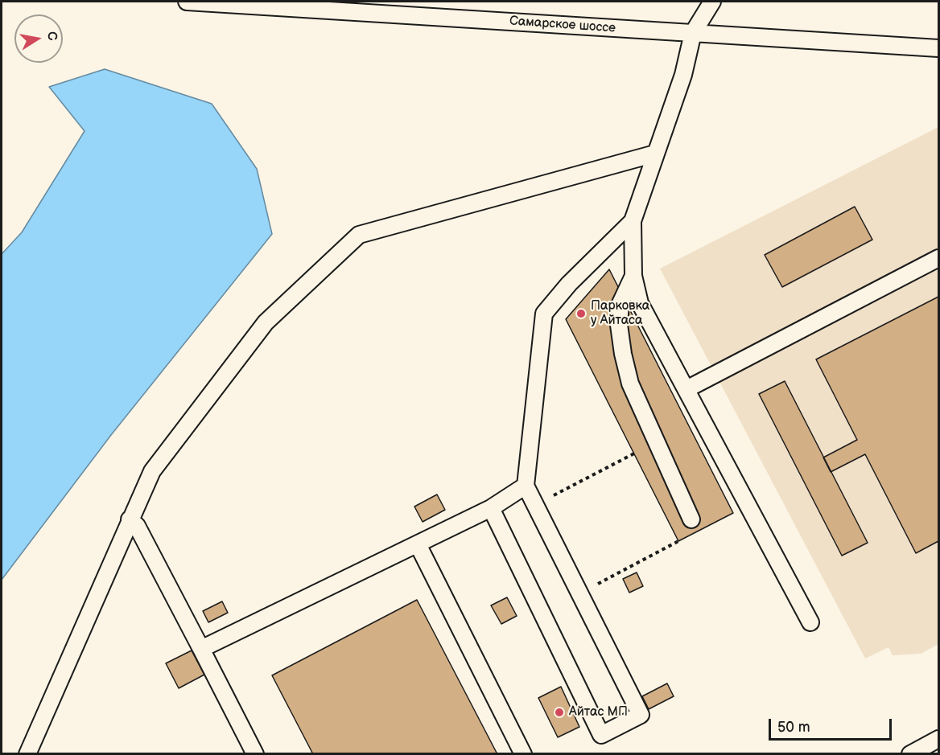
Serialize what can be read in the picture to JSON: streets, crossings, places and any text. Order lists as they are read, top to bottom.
{
  "streets": {
    "street": ["Самарское шоссе"]
  },
  "places": ["Парковка у Айтаса", "Айтас МП"],
  "scale_bar": "50 m",
  "north": "right"
}
